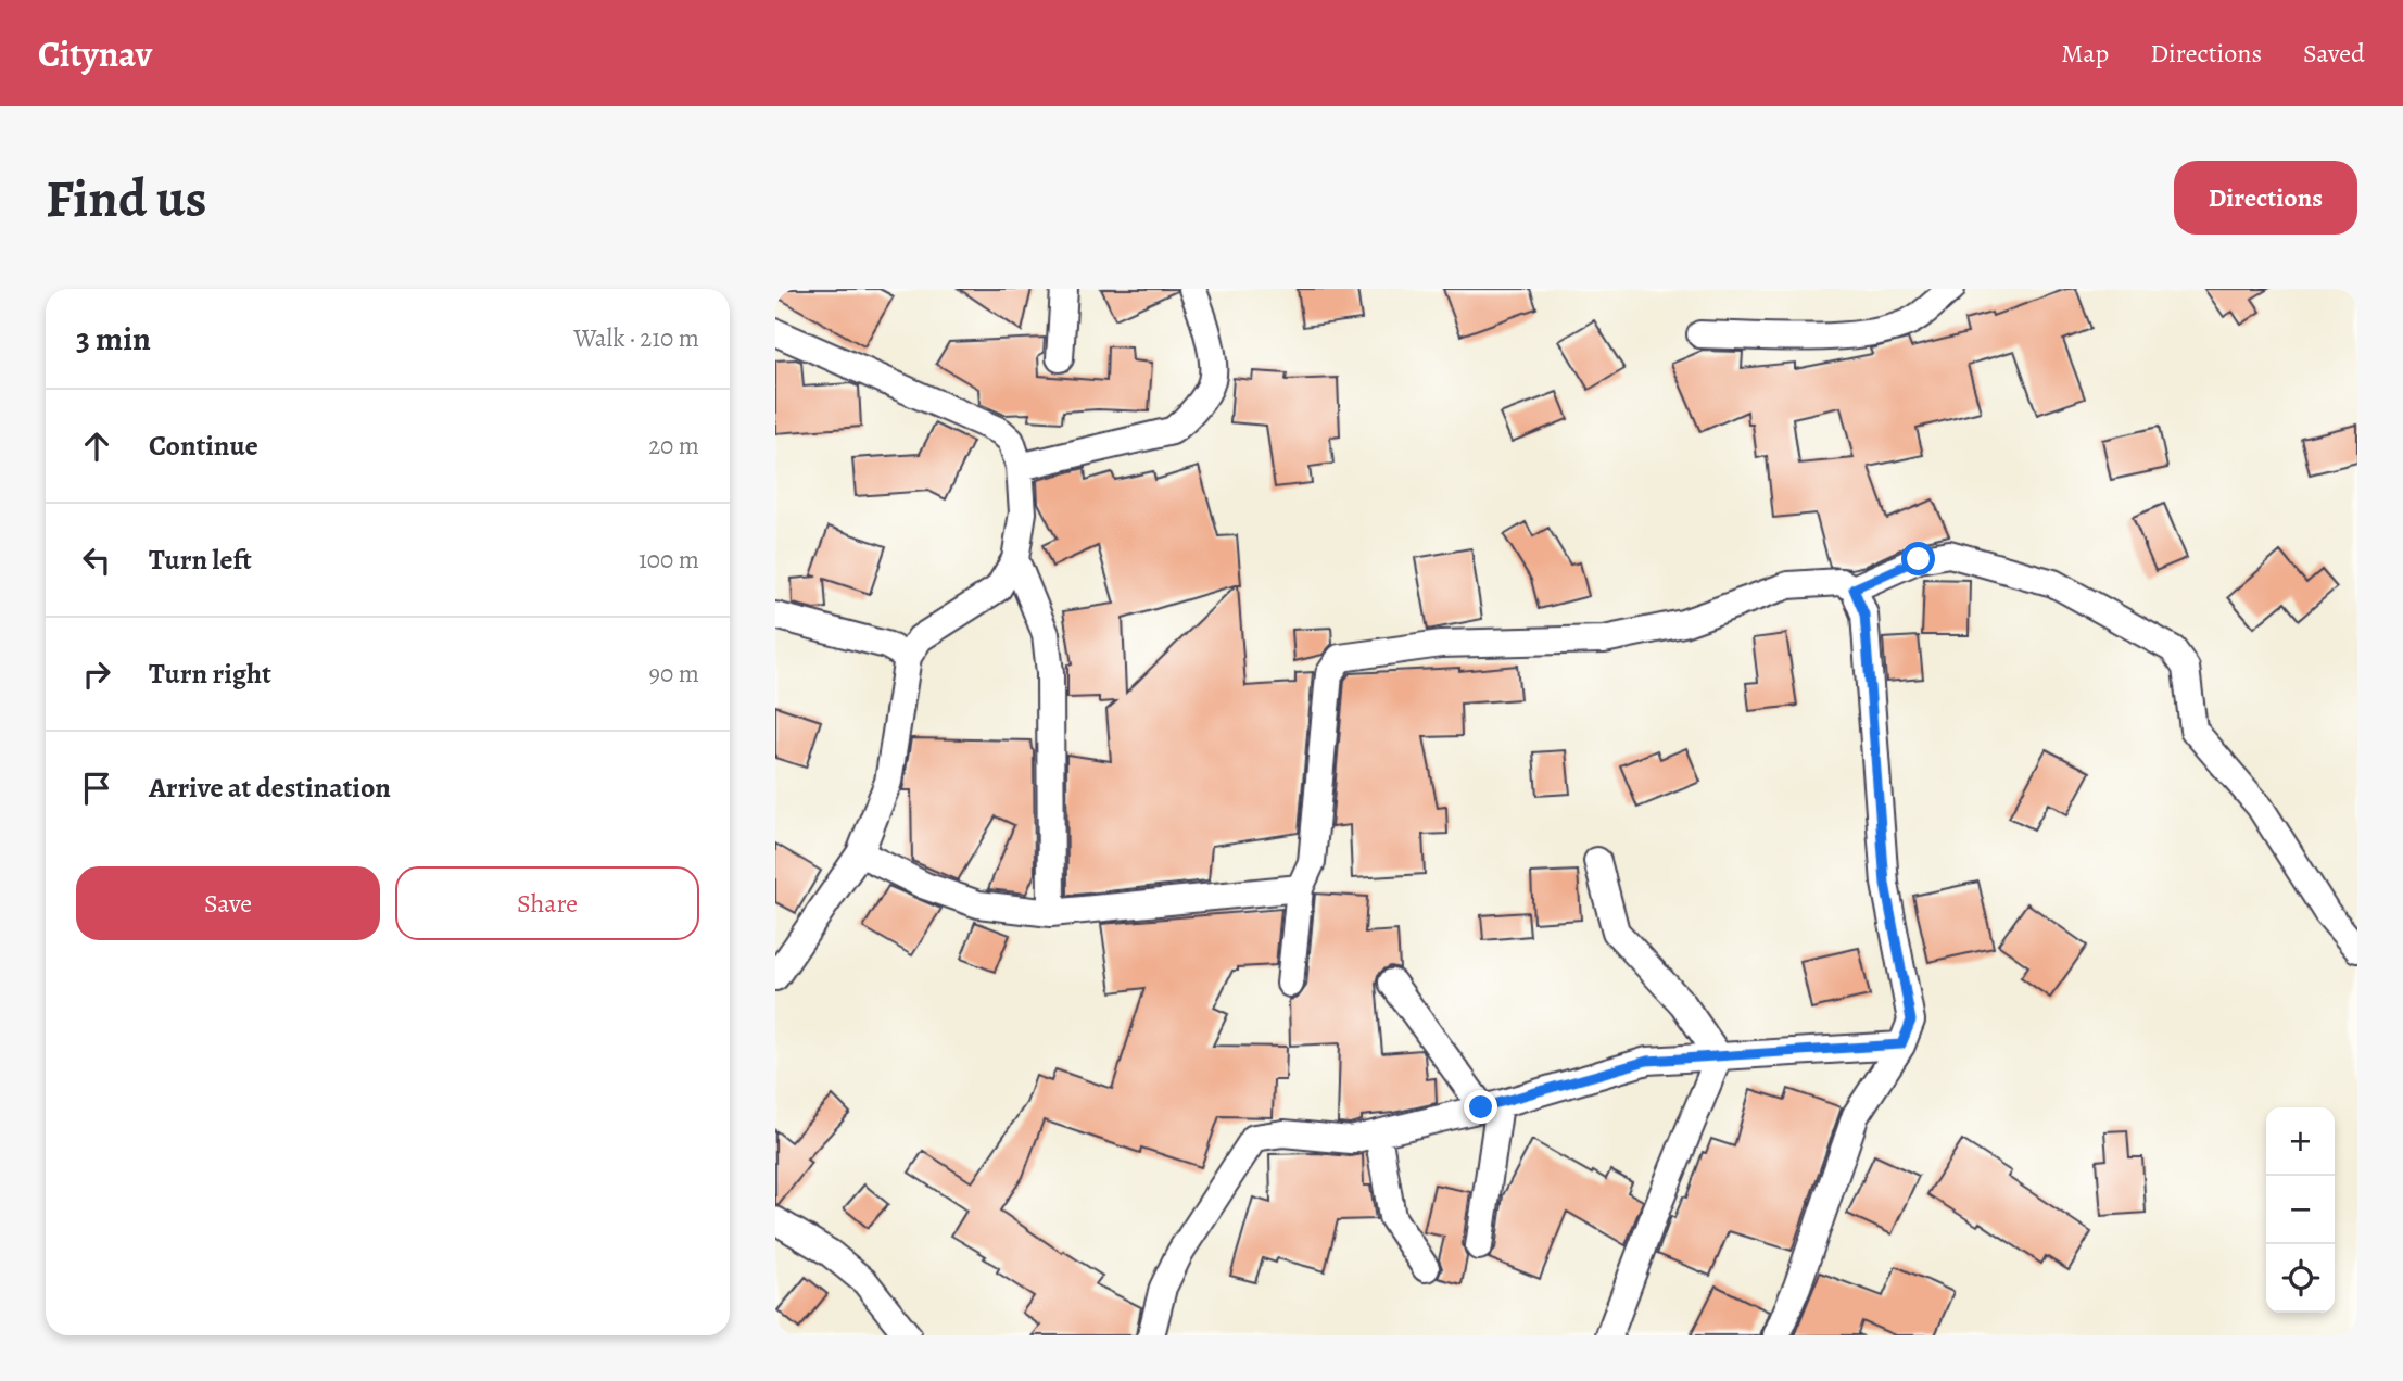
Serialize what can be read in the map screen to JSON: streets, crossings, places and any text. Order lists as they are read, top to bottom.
{
  "page": {
    "header": "Citynav",
    "nav": ["Map", "Directions", "Saved"],
    "buttons": [
      "Directions",
      ["Save", "Share"]
    ],
    "title": "Find us",
    "heading": ["3 min", "Walk · 210 m"],
    "list": [
      ["Continue", "20 m"],
      ["Turn left", "100 m"],
      ["Turn right", "90 m"],
      "Arrive at destination"
    ],
    "map_buttons": ["+", "−"]
  }
}
